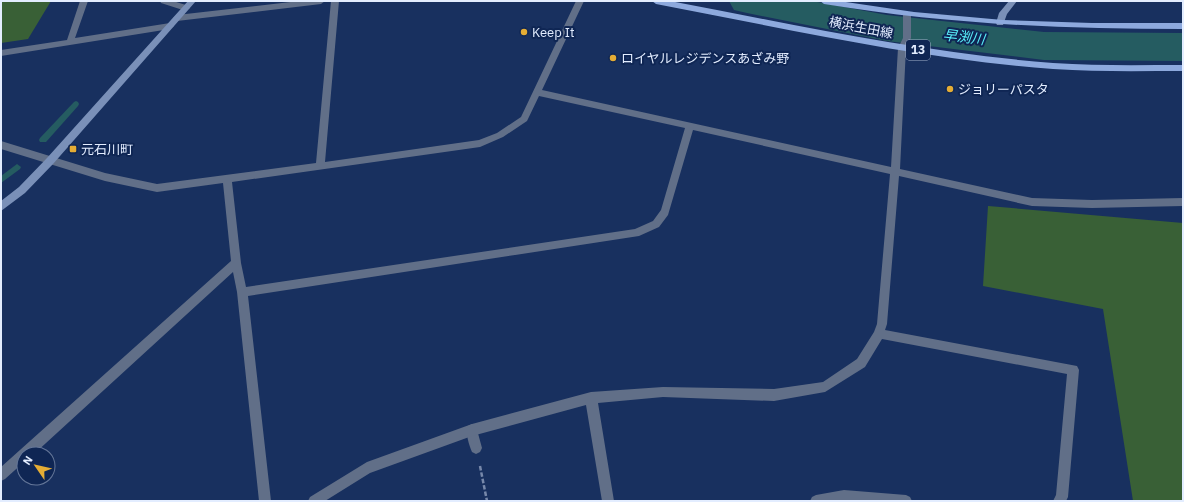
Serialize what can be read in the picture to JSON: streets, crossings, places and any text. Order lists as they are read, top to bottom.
{
  "streets": {
    "main road": ["横浜生田線", "13"]
  },
  "water": ["早渕川"],
  "places": {
    "other": ["Keep It", "ロイヤルレジデンスあざみ野", "ジョリーパスタ"],
    "transit": ["元石川町"]
  },
  "north": "top left"
}
